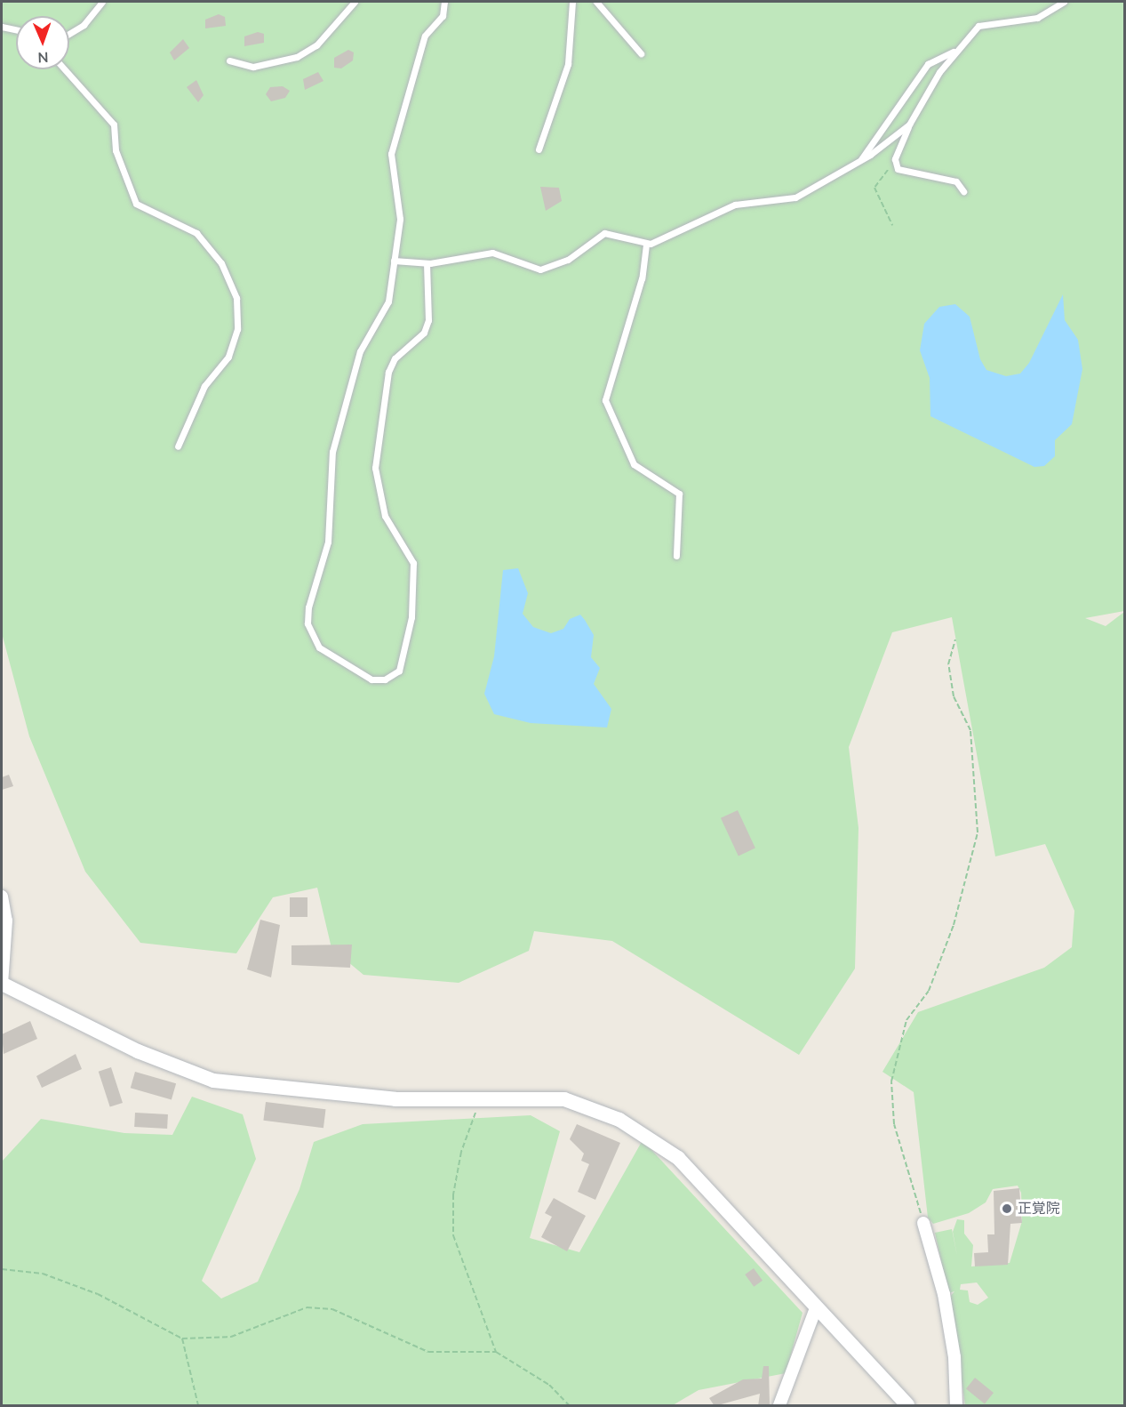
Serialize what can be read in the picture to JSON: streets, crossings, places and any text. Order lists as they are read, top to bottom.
{
  "places": ["正覚院"],
  "north": "bottom"
}
